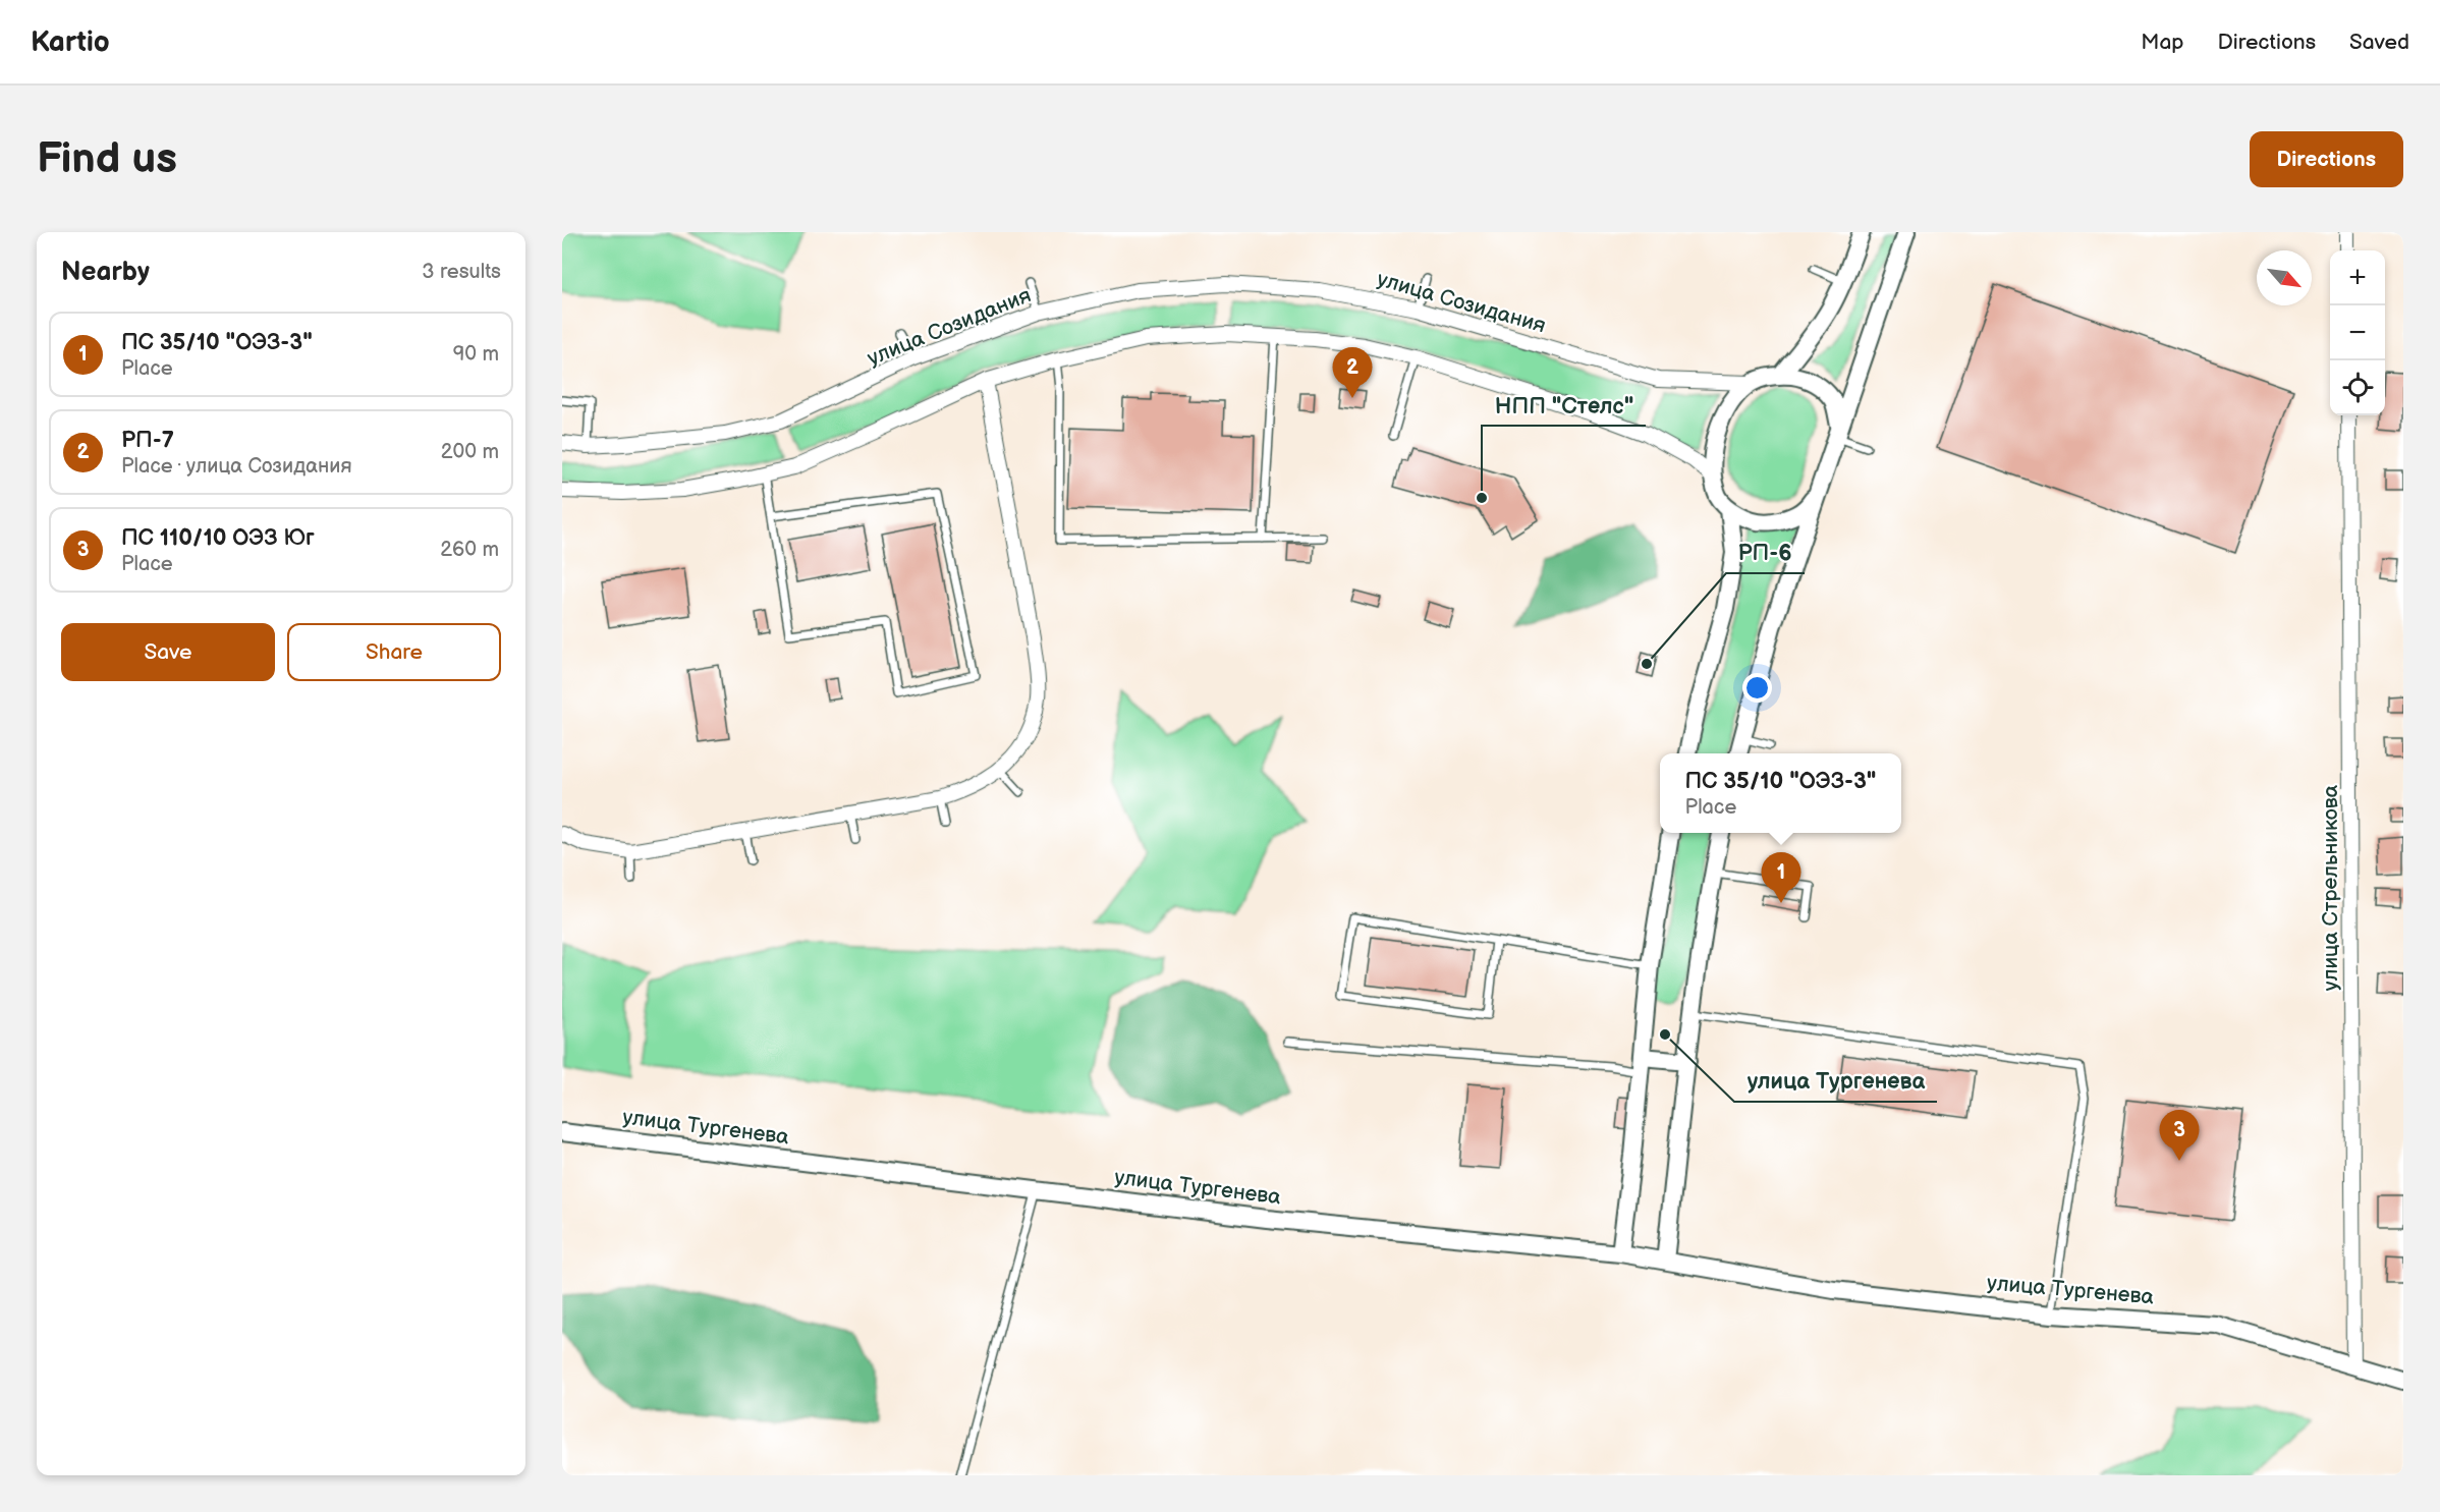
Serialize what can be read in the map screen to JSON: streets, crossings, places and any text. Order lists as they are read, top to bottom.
{
  "streets": {
    "street": ["улица Созидания", "улица Стрельникова", "улица Тургенева"]
  },
  "crossings": [
    ["улица Стрельникова", "улица Тургенева"]
  ],
  "places": ["НПП \"Стелс\"", "РП-6", "улица Тургенева"],
  "north": "bottom right",
  "page": {
    "header": "Kartio",
    "nav": ["Map", "Directions", "Saved"],
    "buttons": [
      "Directions",
      ["Save", "Share"]
    ],
    "title": "Find us",
    "heading": ["Nearby", "3 results"],
    "map_buttons": ["+", "−"],
    "list": [
      {
        "mark": "1",
        "name": "ПС 35/10 \"ОЭЗ-3\"",
        "note": "Place",
        "value": "90 m"
      },
      {
        "mark": "2",
        "name": "РП-7",
        "note": "Place · улица Созидания",
        "value": "200 m"
      },
      {
        "mark": "3",
        "name": "ПС 110/10 ОЭЗ Юг",
        "note": "Place",
        "value": "260 m"
      }
    ],
    "pins": ["2", "1", "3"],
    "popup": ["ПС 35/10 \"ОЭЗ-3\"", "Place"]
  }
}
